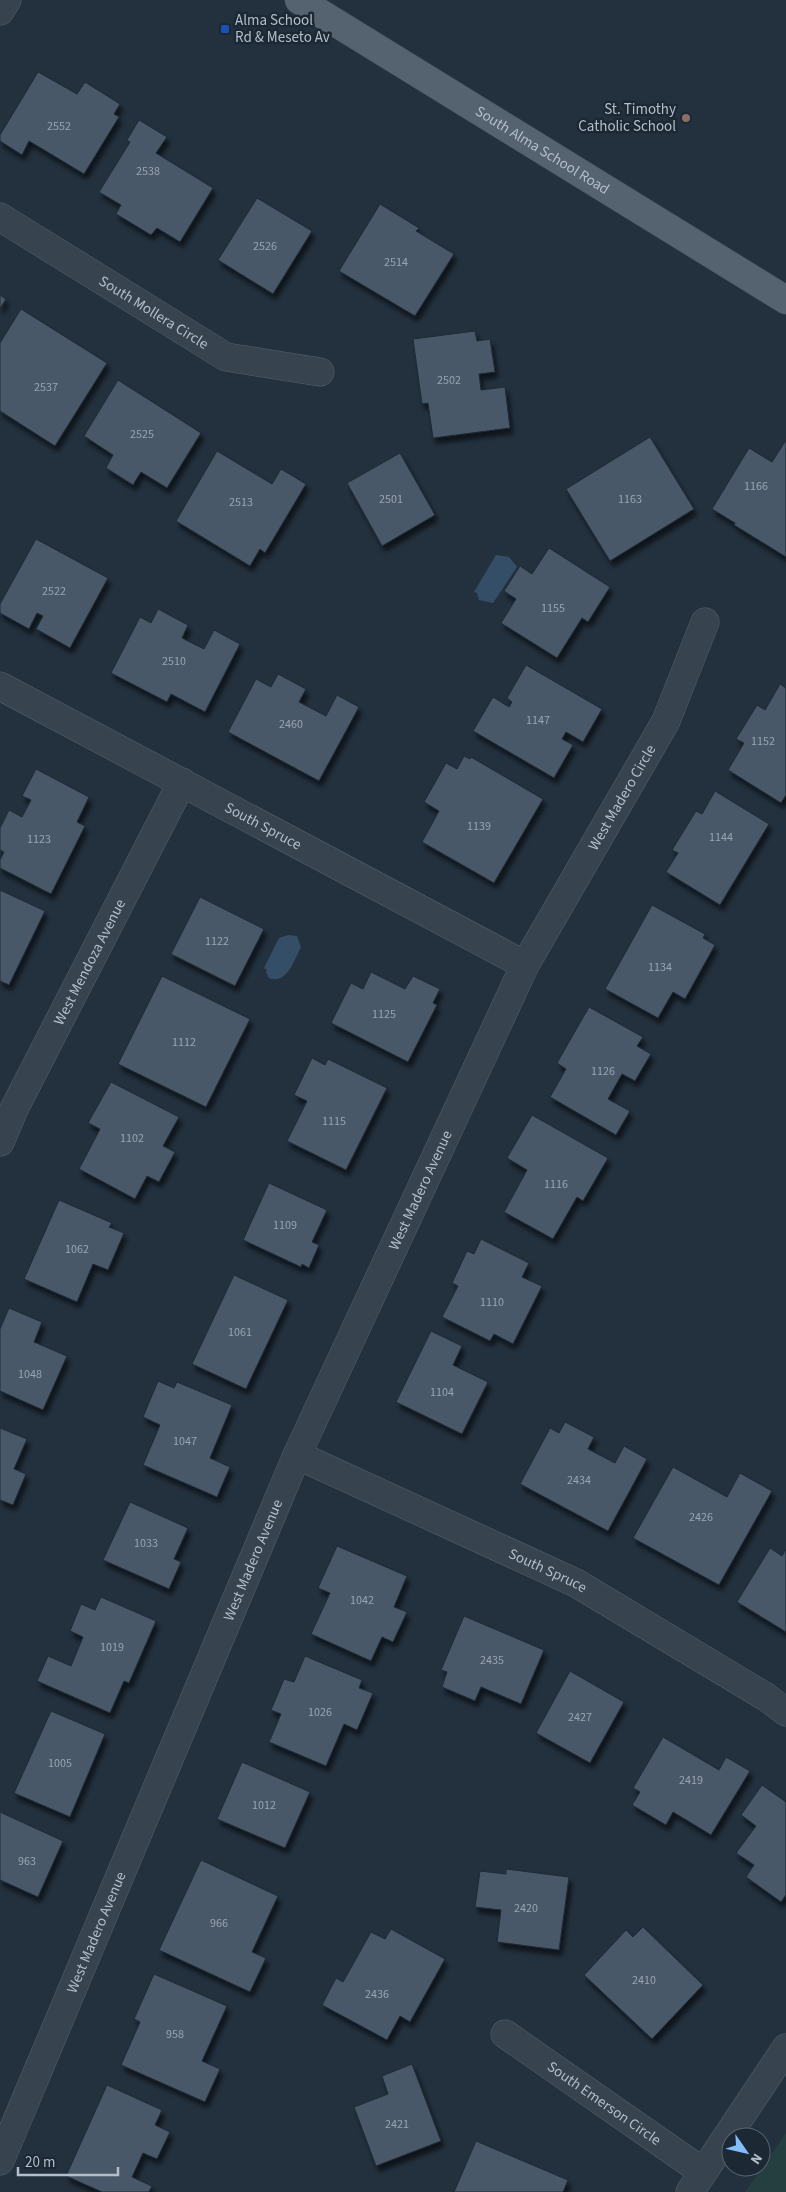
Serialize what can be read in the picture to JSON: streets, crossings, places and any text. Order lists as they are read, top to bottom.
{
  "streets": {
    "main road": ["South Alma School Road"],
    "street": [
      "South Mollera Circle",
      "West Madero Circle",
      "South Spruce",
      "West Mendoza Avenue",
      "West Madero Avenue",
      "South Emerson Circle"
    ]
  },
  "crossings": [
    ["West Madero Circle", "South Spruce"],
    ["West Madero Circle", "West Madero Avenue"],
    ["South Spruce", "West Mendoza Avenue"],
    ["South Spruce", "West Madero Avenue"]
  ],
  "places": {
    "transit": ["Alma School Rd & Meseto Av"],
    "other": ["St. Timothy Catholic School"]
  },
  "house_numbers": [
    "2552",
    "2538",
    "2526",
    "2514",
    "2502",
    "2537",
    "2525",
    "1166",
    "2501",
    "1163",
    "2513",
    "2522",
    "1155",
    "2510",
    "1147",
    "2460",
    "1152",
    "1139",
    "1144",
    "1123",
    "1122",
    "1134",
    "1125",
    "1112",
    "1126",
    "1115",
    "1102",
    "1116",
    "1109",
    "1062",
    "1110",
    "1061",
    "1048",
    "1104",
    "1047",
    "2434",
    "2426",
    "1033",
    "1042",
    "1019",
    "2435",
    "1026",
    "2427",
    "1005",
    "2419",
    "1012",
    "963",
    "2420",
    "966",
    "2410",
    "2436",
    "958",
    "2421"
  ],
  "scale_bar": "20 m",
  "north": "bottom right"
}
